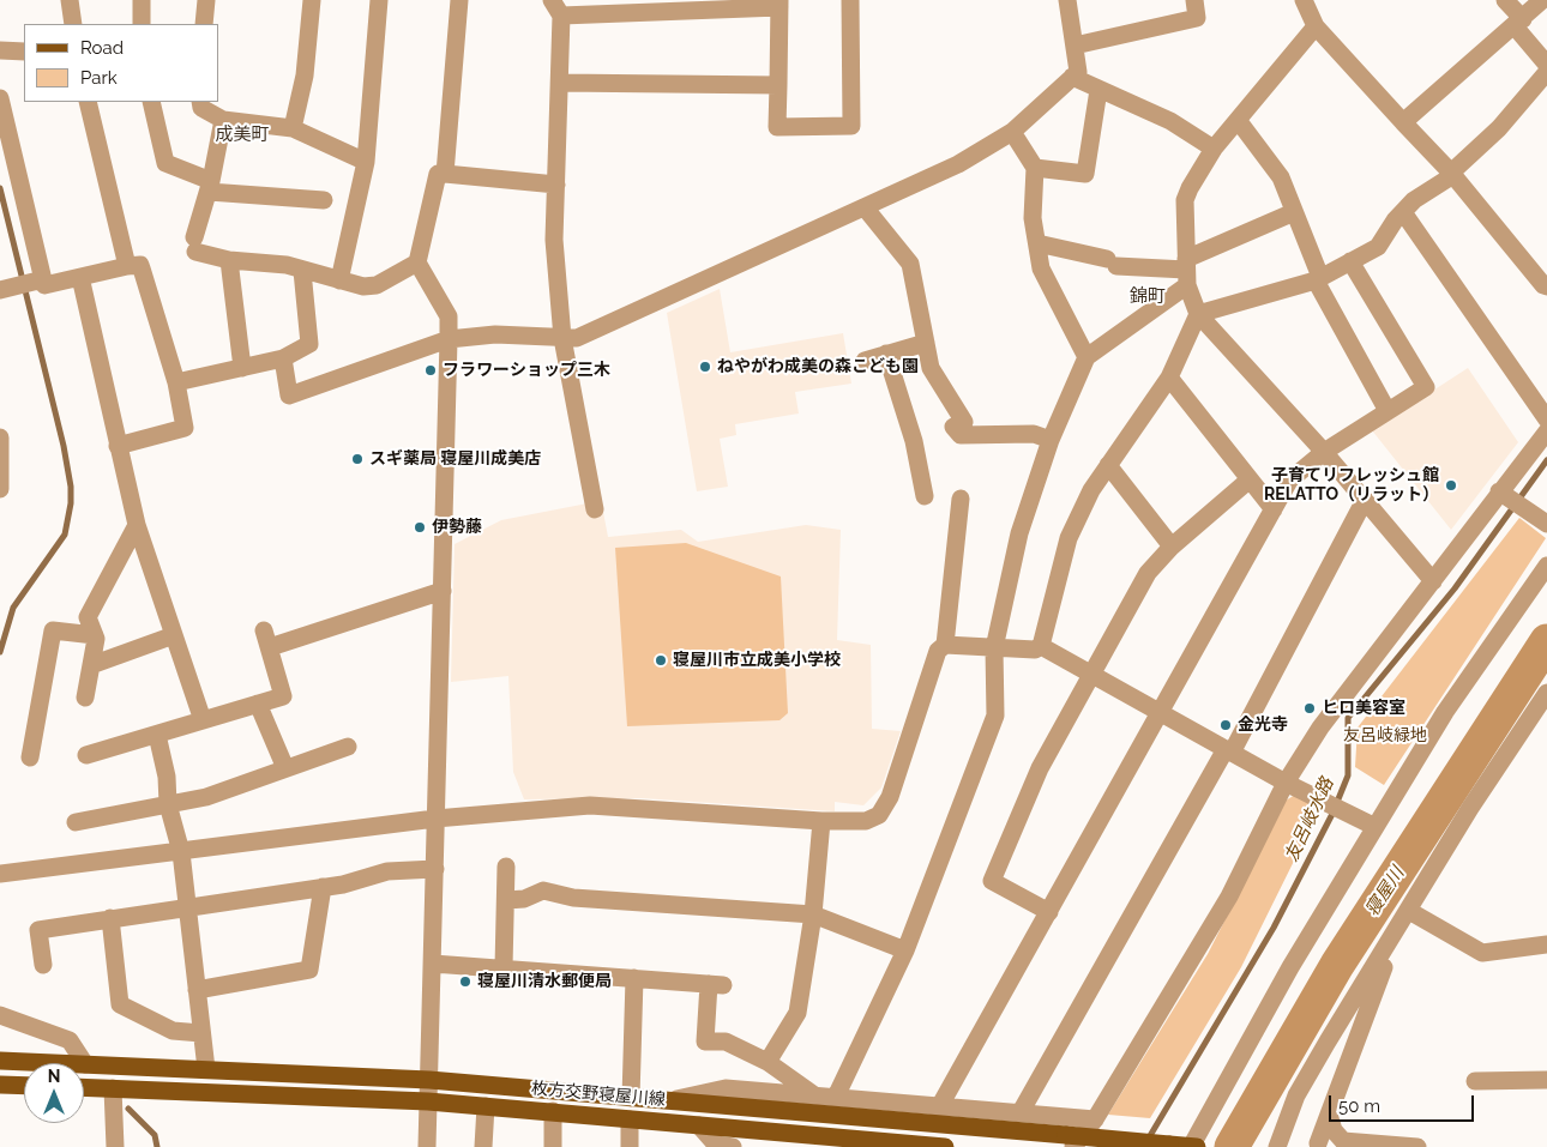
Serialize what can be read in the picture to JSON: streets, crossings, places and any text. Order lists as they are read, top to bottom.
{
  "streets": {
    "main road": ["枚方交野寝屋川線"]
  },
  "districts": ["成美町", "錦町"],
  "water": ["友呂岐水路", "寝屋川"],
  "parks": ["友呂岐緑地"],
  "places": [
    "ねやがわ成美の森こども園",
    "フラワーショップ三木",
    "スギ薬局 寝屋川成美店",
    "子育てリフレッシュ館 RELATTO（リラット）",
    "伊勢藤",
    "寝屋川市立成美小学校",
    "ヒロ美容室",
    "金光寺",
    "寝屋川清水郵便局"
  ],
  "legend": ["Road", "Park"],
  "scale_bar": "50 m",
  "north": "top"
}
